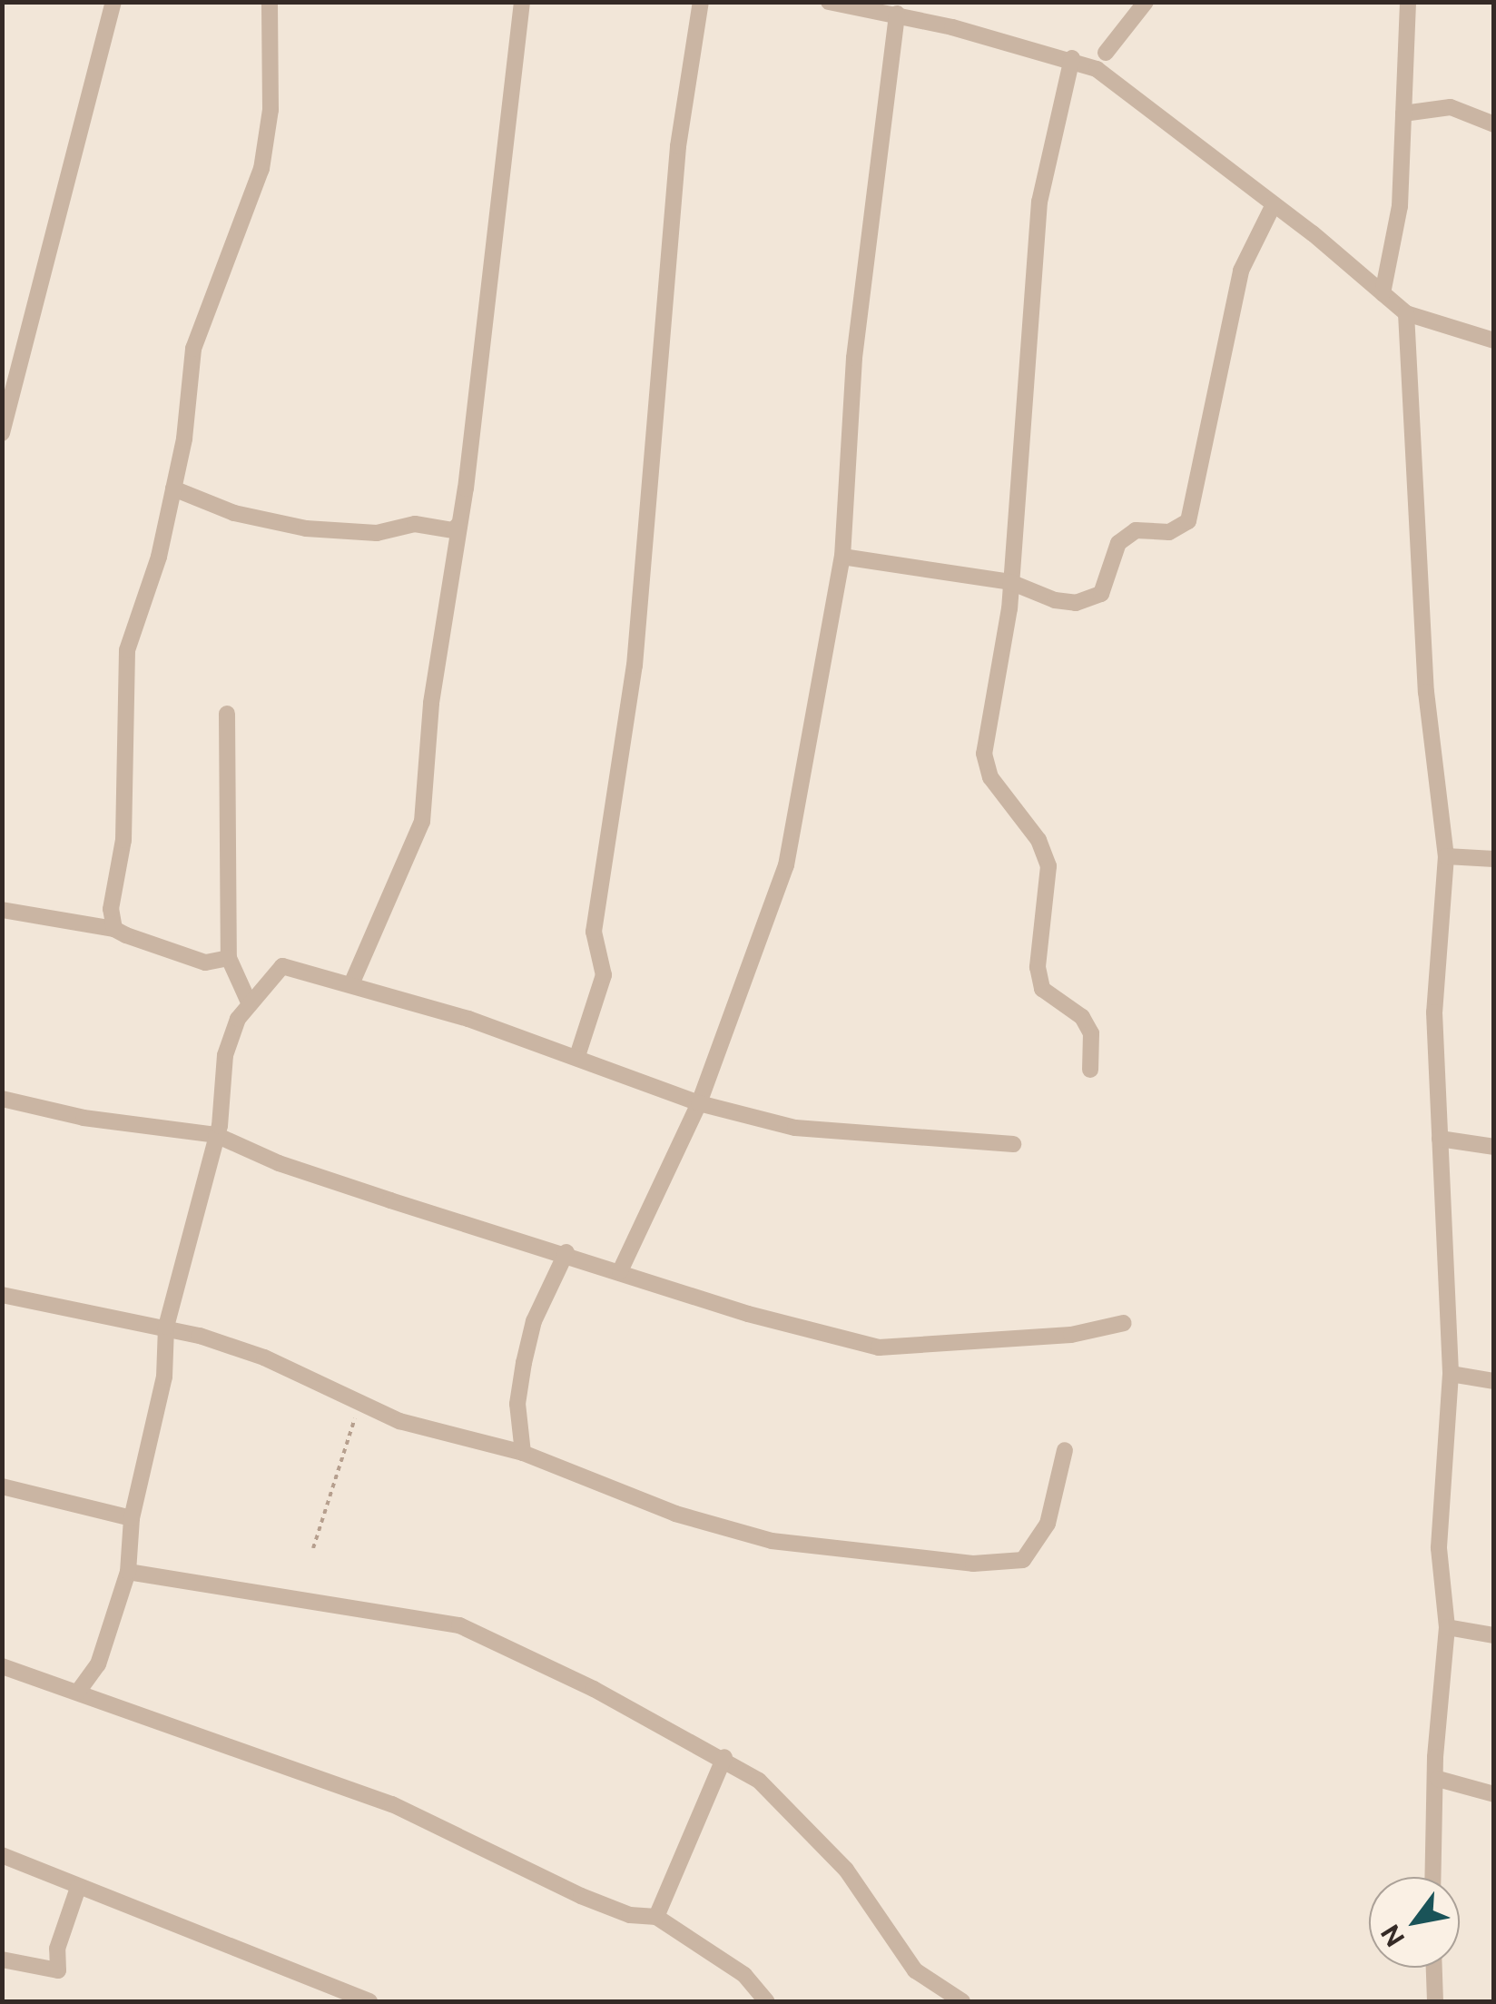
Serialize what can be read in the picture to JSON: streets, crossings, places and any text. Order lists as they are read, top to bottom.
{
  "north": "bottom left"
}
